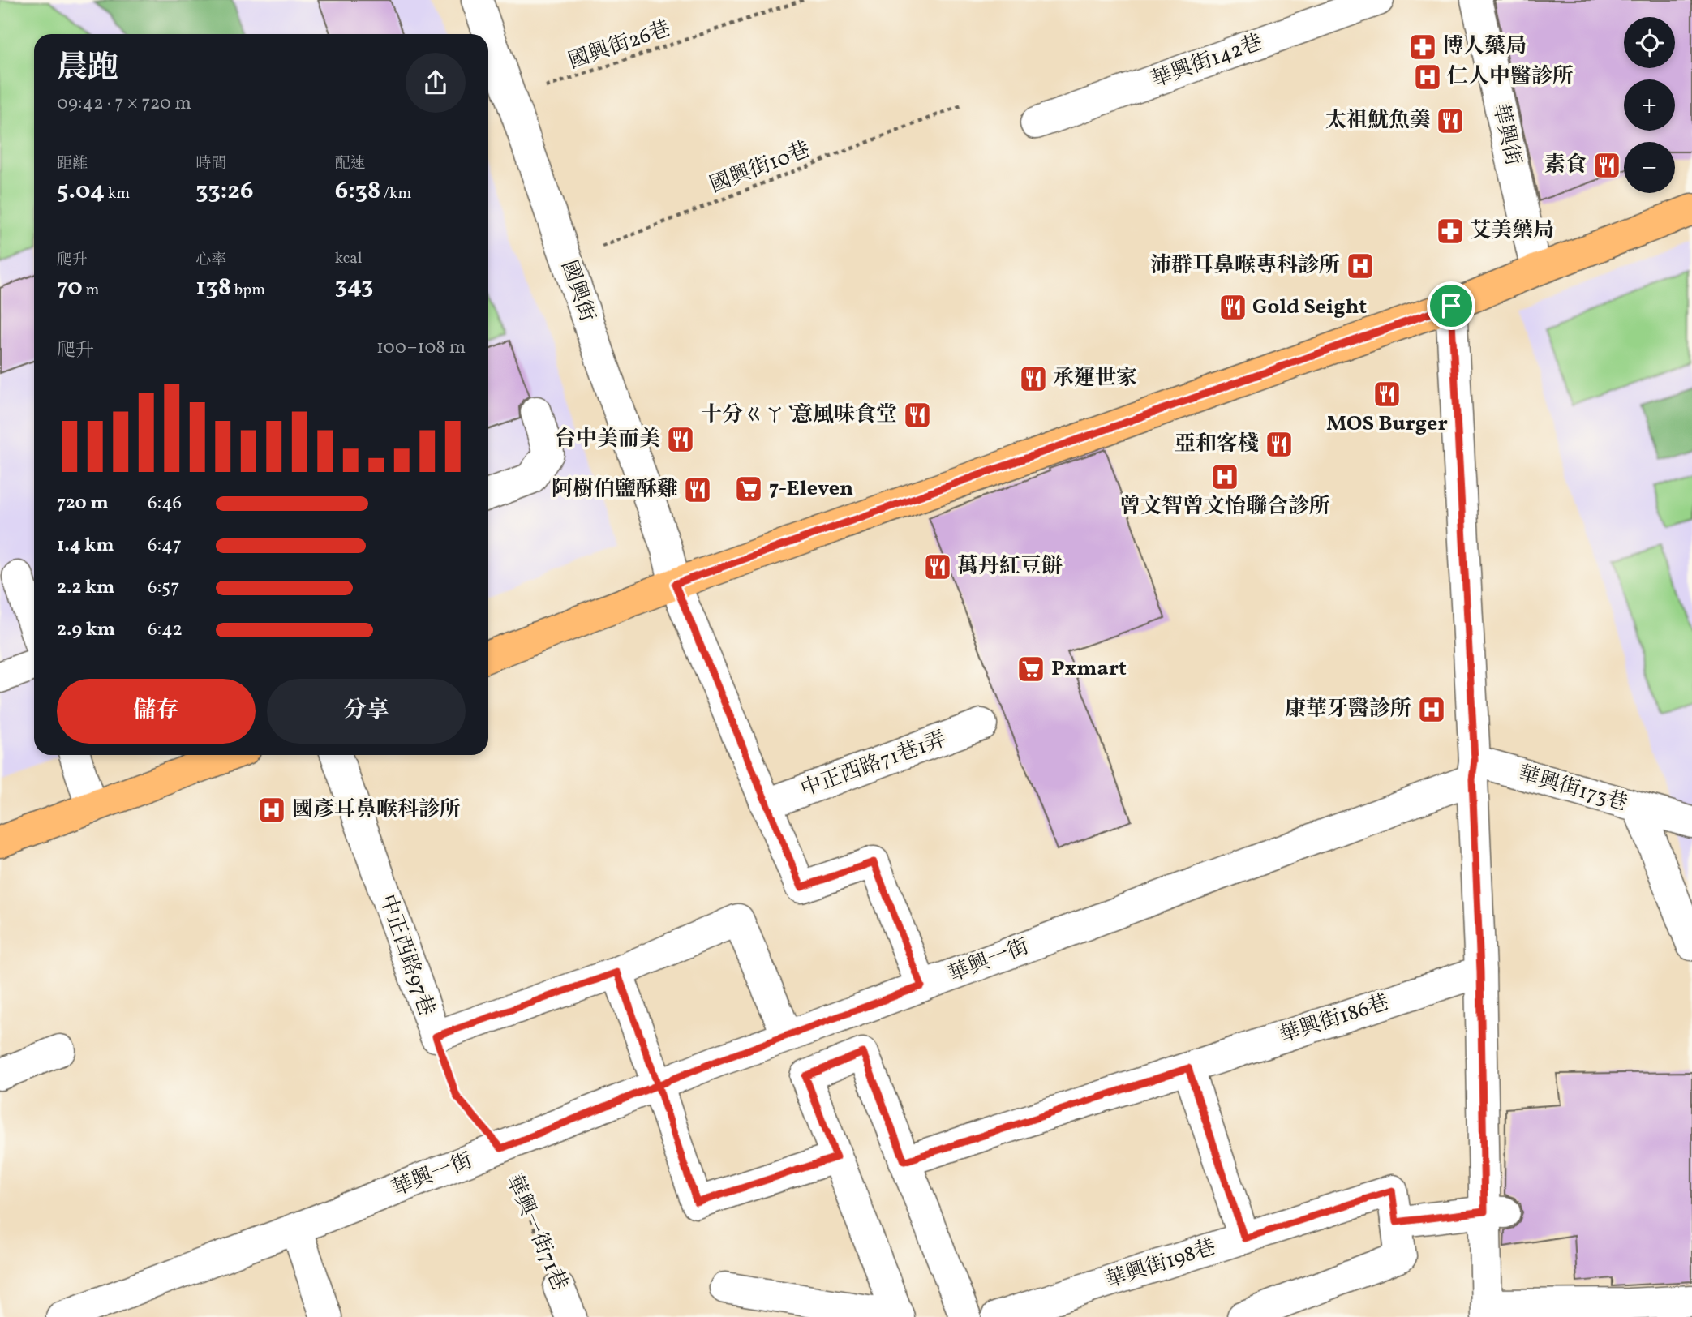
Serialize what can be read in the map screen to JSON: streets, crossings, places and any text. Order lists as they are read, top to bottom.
{
  "streets": {
    "street": [
      "華興街142巷",
      "華興街",
      "國興街",
      "中正西路71巷1弄",
      "華興街173巷",
      "中正西路97巷",
      "華興一街",
      "華興街186巷",
      "華興一街71巷",
      "華興街198巷"
    ],
    "path": ["國興街26巷", "國興街10巷"]
  },
  "crossings": [
    ["國興街26巷", "國興街"],
    ["國興街10巷", "國興街"],
    ["國興街", "中正西路71巷1弄"],
    ["國興街", "華興一街"],
    ["華興街173巷", "華興一街"],
    ["中正西路97巷", "華興一街"],
    ["中正西路97巷", "華興一街71巷"],
    ["華興一街", "華興一街71巷"]
  ],
  "places": {
    "pharmacy": ["博人藥局", "艾美藥局"],
    "hospital": [
      "仁人中醫診所",
      "沛群耳鼻喉專科診所",
      "曾文智曾文怡聯合診所",
      "康華牙醫診所",
      "國彥耳鼻喉科診所"
    ],
    "restaurant": [
      "太祖魷魚羮",
      "素食",
      "Gold Seight",
      "承運世家",
      "MOS Burger",
      "十分ㄍㄚˋ意風味食堂",
      "台中美而美",
      "亞和客棧",
      "阿樹伯鹽酥雞",
      "萬丹紅豆餅"
    ],
    "supermarket": ["7-Eleven", "Pxmart"]
  },
  "page": {
    "map_buttons": ["+", "−"],
    "heading": ["晨跑", "09:42 · 7 × 720 m"],
    "stats": [
      ["距離", "5.04 km"],
      ["時間", "33:26"],
      ["配速", "6:38 /km"],
      ["爬升", "70 m"],
      ["心率", "138 bpm"],
      ["kcal", "343"]
    ],
    "chart": ["爬升", "100–108 m"],
    "list": [
      {
        "name": "720 m",
        "note": "6:46"
      },
      {
        "name": "1.4 km",
        "note": "6:47"
      },
      {
        "name": "2.2 km",
        "note": "6:57"
      },
      {
        "name": "2.9 km",
        "note": "6:42"
      }
    ],
    "buttons": ["儲存", "分享"]
  }
}
